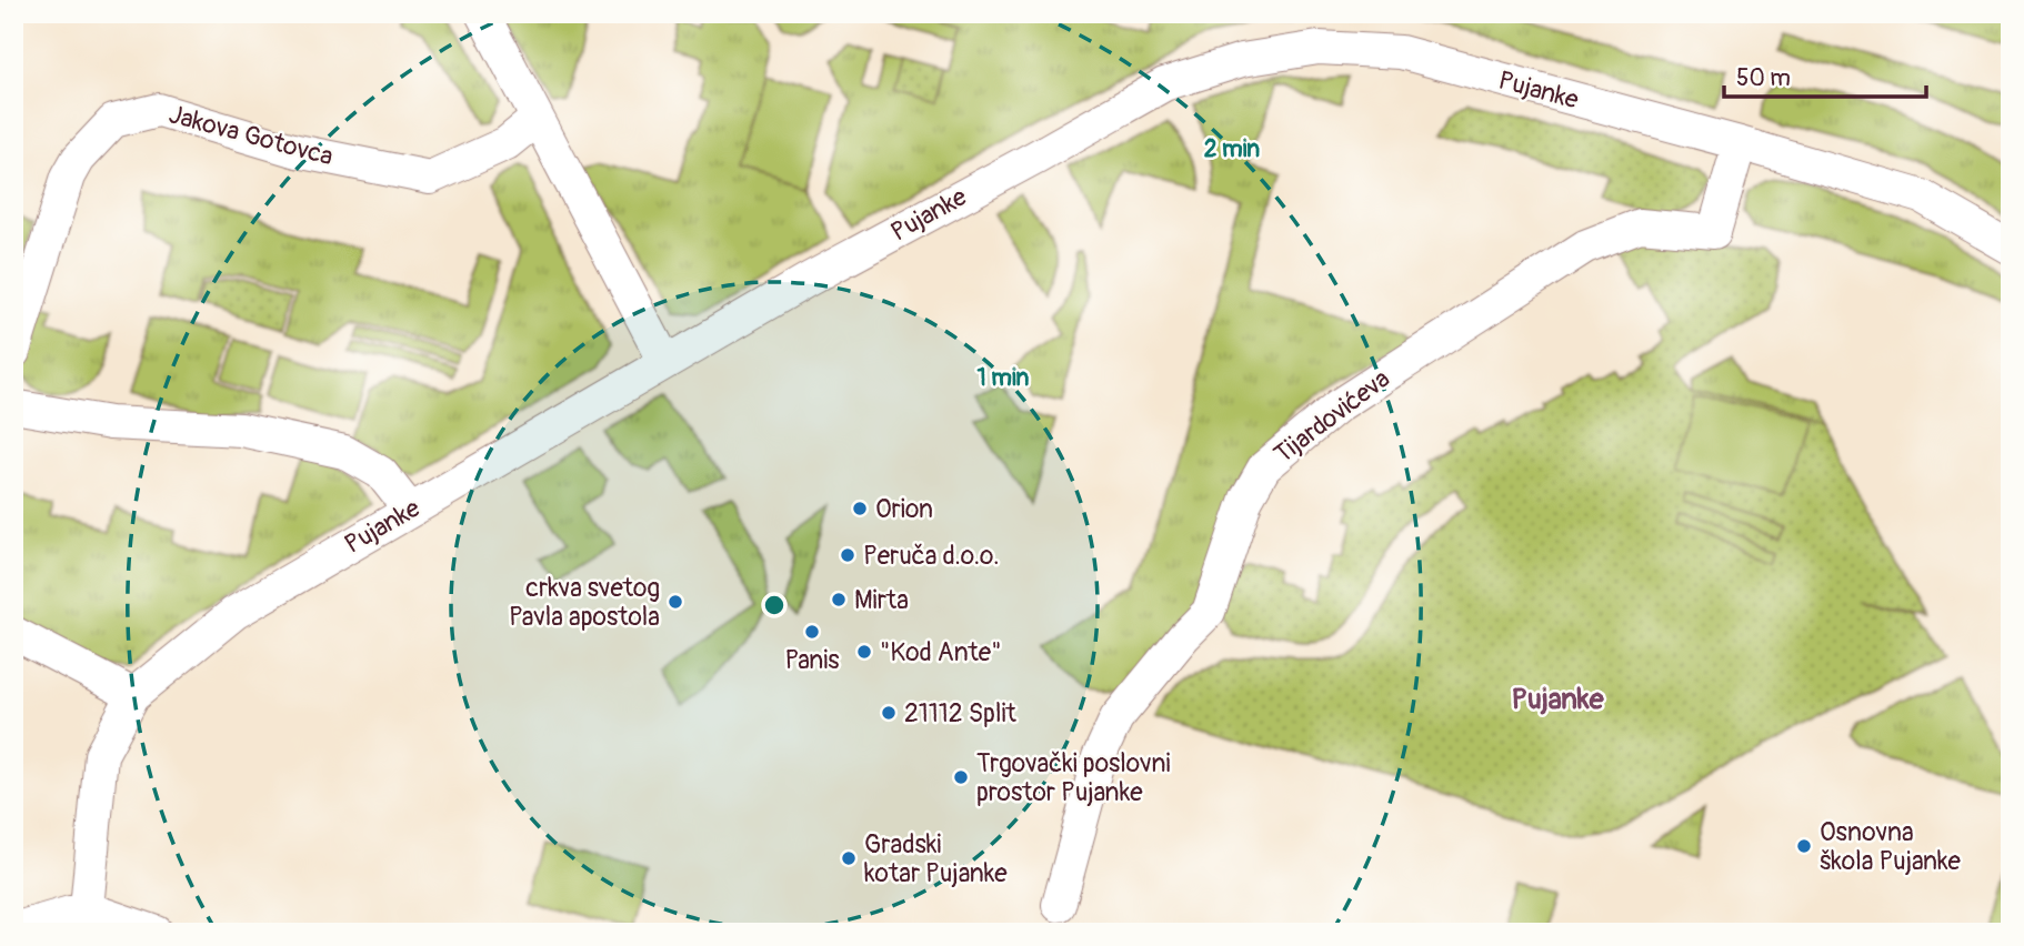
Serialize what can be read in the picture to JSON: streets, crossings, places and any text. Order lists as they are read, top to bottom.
{
  "streets": {
    "street": ["Pujanke", "Jakova Gotovca", "Tijardovićeva"]
  },
  "crossings": [
    ["Pujanke", "Tijardovićeva"]
  ],
  "districts": ["Pujanke"],
  "places": [
    "Orion",
    "Peruča d.o.o.",
    "Mirta",
    "crkva svetog Pavla apostola",
    "Panis",
    "\"Kod Ante\"",
    "21112 Split",
    "Trgovački poslovni prostor Pujanke",
    "Osnovna škola Pujanke",
    "Gradski kotar Pujanke"
  ],
  "scale_bar": "50 m",
  "rings": ["2 min", "1 min"]
}
